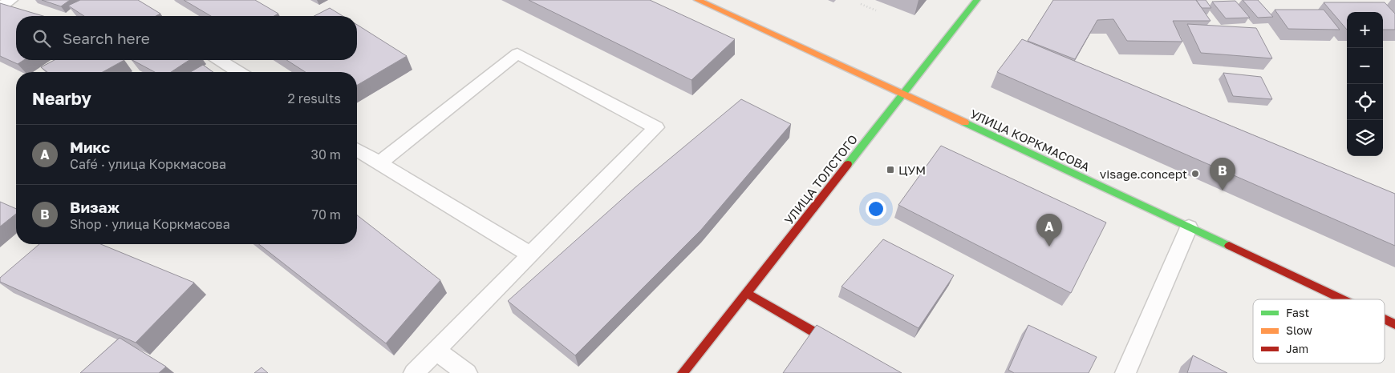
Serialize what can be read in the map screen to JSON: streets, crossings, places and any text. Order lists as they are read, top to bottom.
{
  "streets": {
    "main road": ["УЛИЦА КОРКМАСОВА", "УЛИЦА ТОЛСТОГО"]
  },
  "crossings": [
    ["УЛИЦА КОРКМАСОВА", "УЛИЦА ТОЛСТОГО"]
  ],
  "places": {
    "transit": ["ЦУМ"],
    "other": ["visage.concept"]
  },
  "legend": ["Fast", "Slow", "Jam"],
  "page": {
    "map_buttons": ["+", "−"],
    "search": "Search here",
    "heading": ["Nearby", "2 results"],
    "list": [
      {
        "mark": "A",
        "name": "Микс",
        "note": "Café · улица Коркмасова",
        "value": "30 m"
      },
      {
        "mark": "B",
        "name": "Визаж",
        "note": "Shop · улица Коркмасова",
        "value": "70 m"
      }
    ],
    "pins": ["B", "A"]
  }
}
